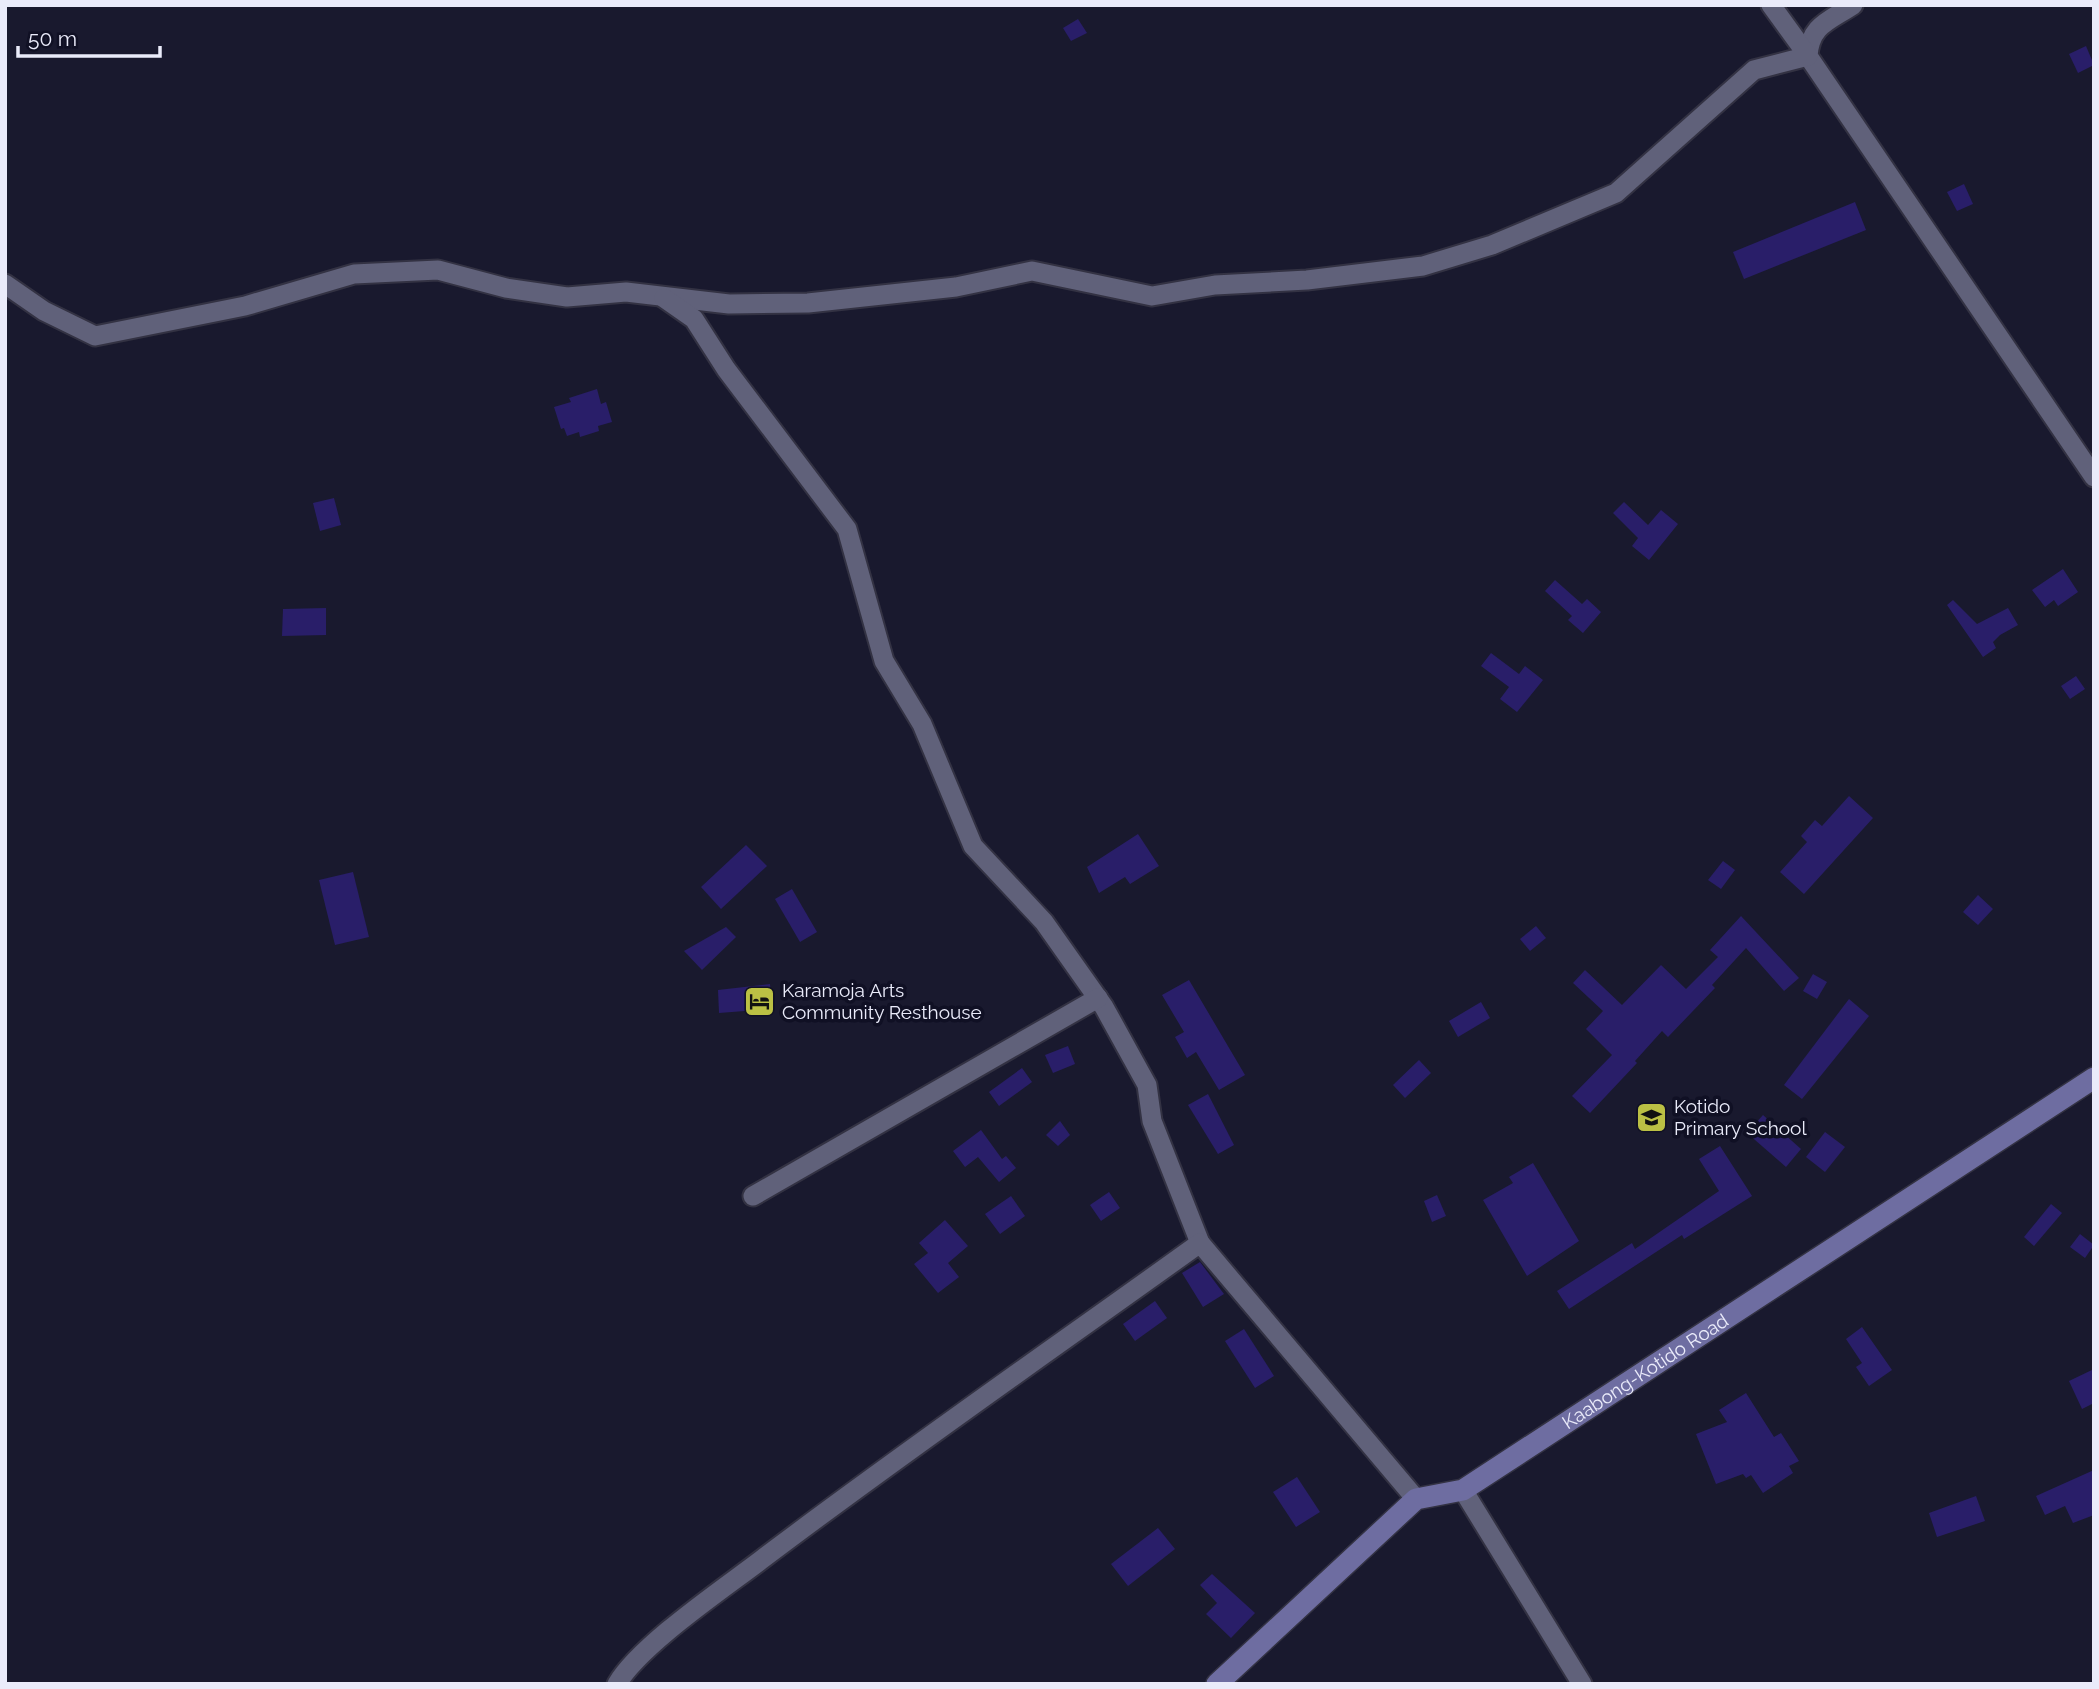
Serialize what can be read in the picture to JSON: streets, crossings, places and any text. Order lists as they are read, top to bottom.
{
  "streets": {
    "main road": ["Kaabong-Kotido Road"]
  },
  "places": {
    "hotel": ["Karamoja Arts Community Resthouse"],
    "school or university": ["Kotido Primary School"]
  },
  "scale_bar": "50 m"
}
